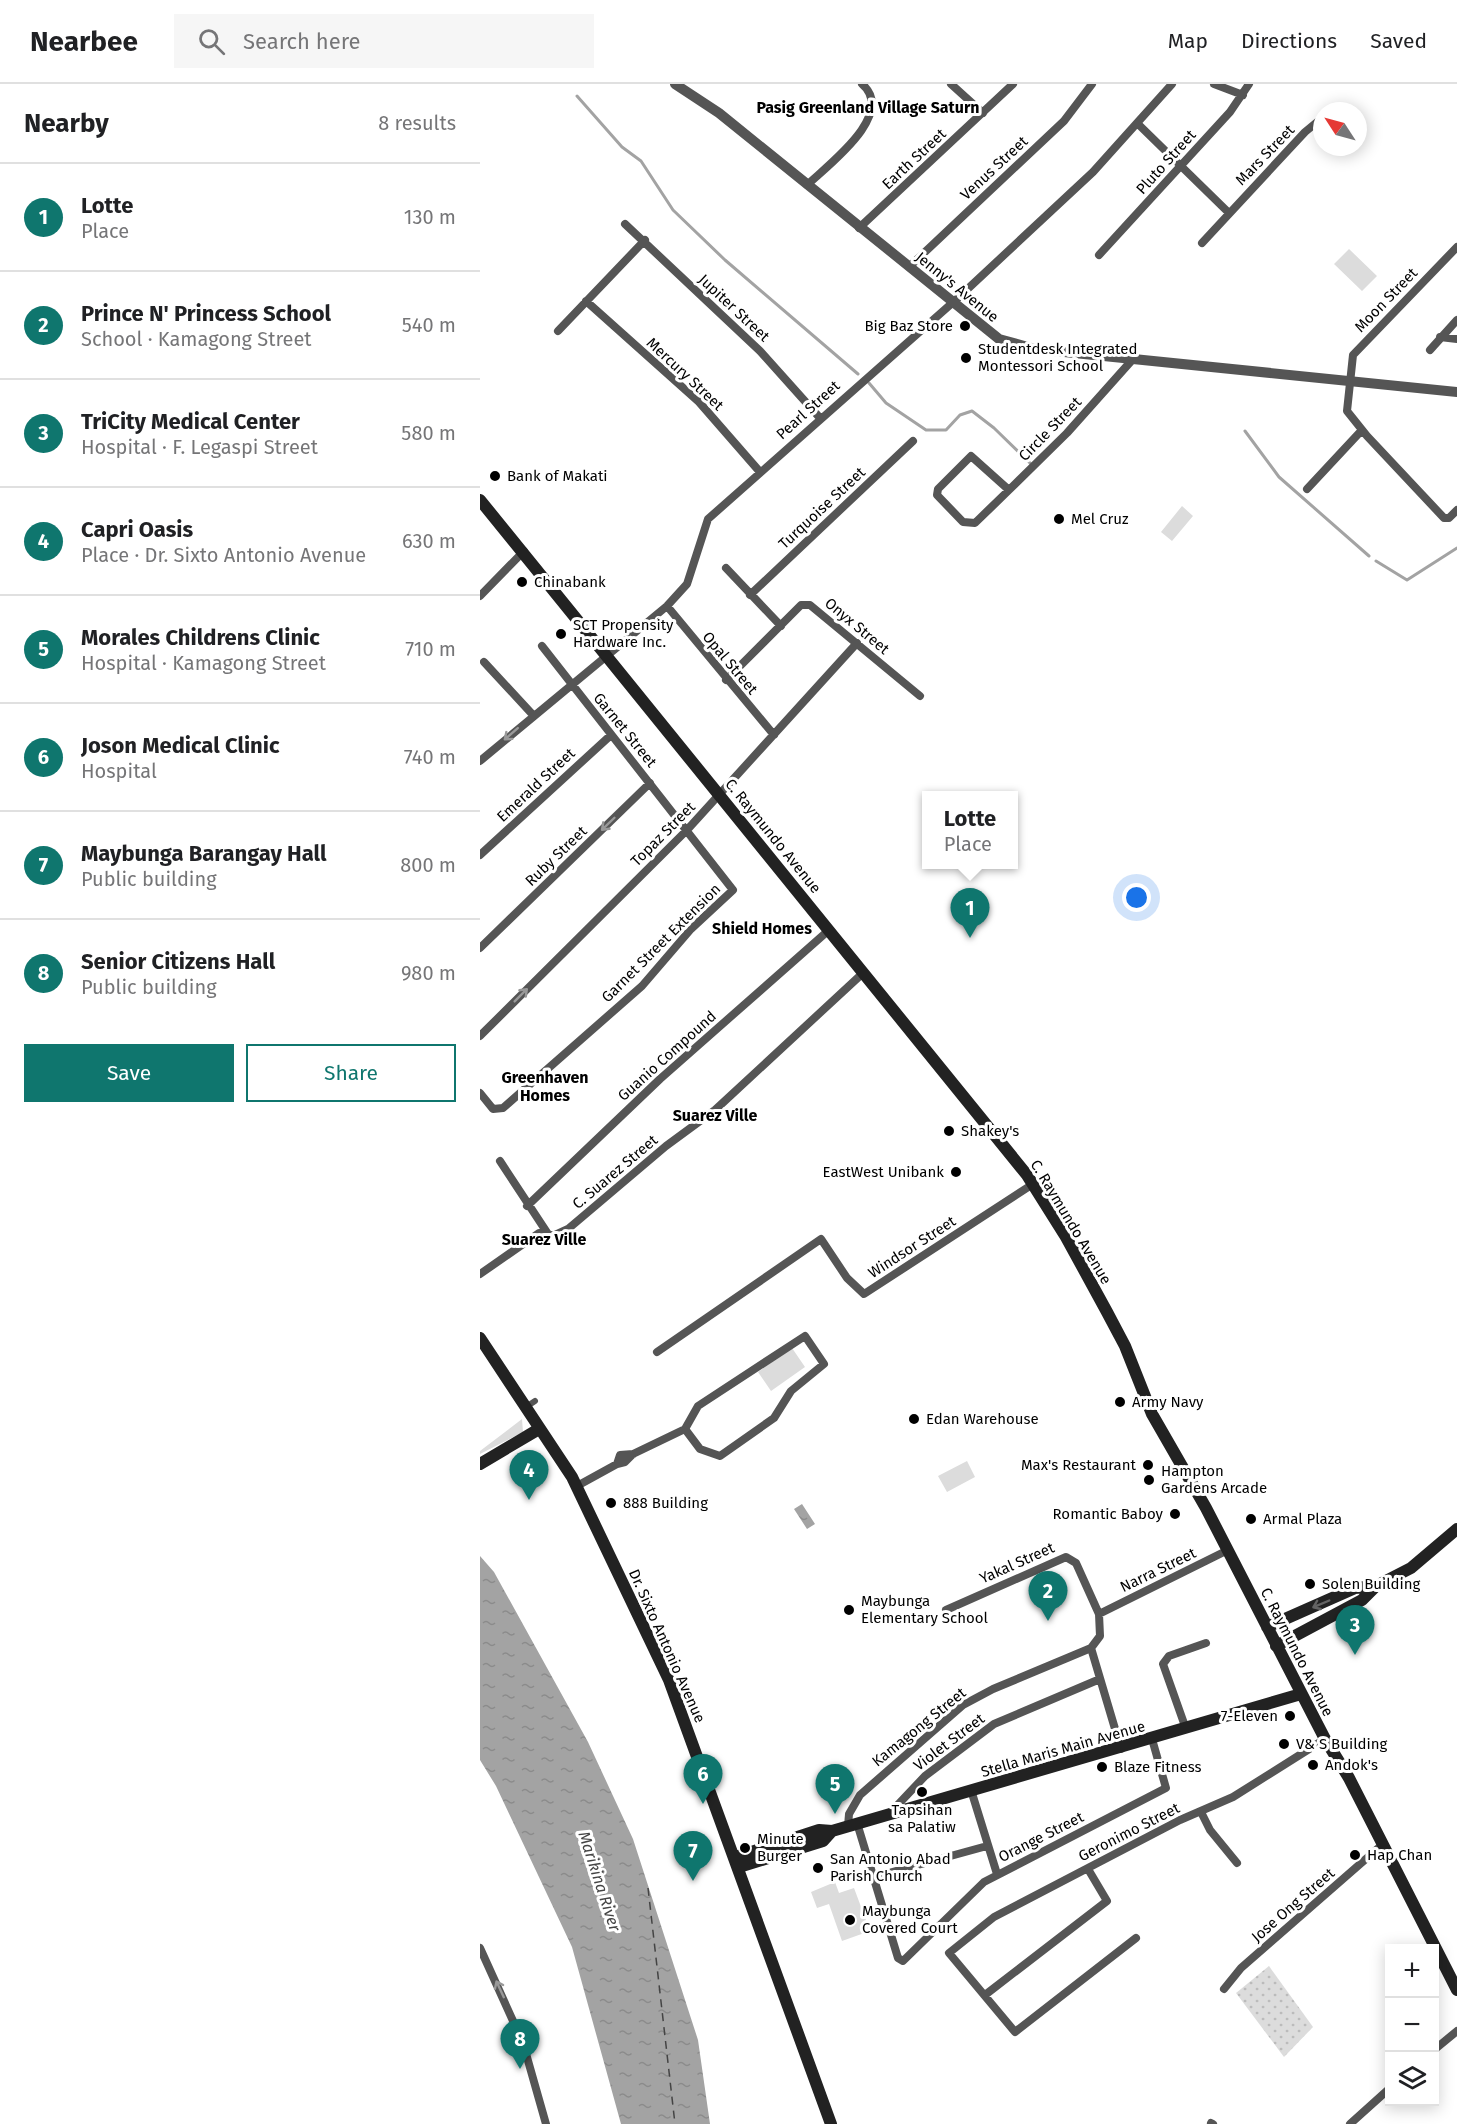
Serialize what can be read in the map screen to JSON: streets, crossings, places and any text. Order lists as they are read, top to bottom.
{
  "streets": {
    "main road": ["C. Raymundo Avenue", "Dr. Sixto Antonio Avenue", "Stella Maris Main Avenue"],
    "street": [
      "Mars Street",
      "Earth Street",
      "Pluto Street",
      "Venus Street",
      "Jenny's Avenue",
      "Moon Street",
      "Jupiter Street",
      "Mercury Street",
      "Pearl Street",
      "Circle Street",
      "Turquoise Street",
      "Onyx Street",
      "Opal Street",
      "Garnet Street",
      "Emerald Street",
      "Topaz Street",
      "Ruby Street",
      "Garnet Street Extension",
      "Guanio Compound",
      "C. Suarez Street",
      "Windsor Street",
      "Yakal Street",
      "Narra Street",
      "Kamagong Street",
      "Violet Street",
      "Geronimo Street",
      "Orange Street",
      "Jose Ong Street"
    ]
  },
  "crossings": [
    ["Earth Street", "Jenny's Avenue"],
    ["Venus Street", "Jenny's Avenue"],
    ["Jenny's Avenue", "Moon Street"],
    ["Jenny's Avenue", "Pearl Street"],
    ["Jenny's Avenue", "Circle Street"],
    ["Jupiter Street", "Pearl Street"],
    ["Mercury Street", "Pearl Street"],
    ["Pearl Street", "Opal Street"],
    ["Pearl Street", "Garnet Street"],
    ["Pearl Street", "C. Raymundo Avenue"],
    ["Onyx Street", "Opal Street"],
    ["Onyx Street", "Topaz Street"],
    ["Opal Street", "Topaz Street"],
    ["Garnet Street", "Emerald Street"],
    ["Garnet Street", "Topaz Street"],
    ["Garnet Street", "Ruby Street"],
    ["Garnet Street", "Garnet Street Extension"],
    ["Topaz Street", "C. Raymundo Avenue"],
    ["Topaz Street", "Garnet Street Extension"],
    ["C. Raymundo Avenue", "Guanio Compound"],
    ["C. Raymundo Avenue", "C. Suarez Street"],
    ["C. Raymundo Avenue", "Windsor Street"],
    ["C. Raymundo Avenue", "Narra Street"],
    ["C. Raymundo Avenue", "Stella Maris Main Avenue"],
    ["C. Raymundo Avenue", "Geronimo Street"],
    ["C. Raymundo Avenue", "Jose Ong Street"],
    ["Yakal Street", "Narra Street"],
    ["Dr. Sixto Antonio Avenue", "Stella Maris Main Avenue"],
    ["Kamagong Street", "Stella Maris Main Avenue"],
    ["Violet Street", "Stella Maris Main Avenue"],
    ["Stella Maris Main Avenue", "Orange Street"]
  ],
  "one_way": ["Topaz Street", "Ruby Street"],
  "districts": [
    "Pasig Greenland Village Saturn",
    "Shield Homes",
    "Greenhaven Homes",
    "Suarez Ville",
    "Suarez Ville"
  ],
  "water": ["Marikina River"],
  "places": [
    "Big Baz Store",
    "Studentdesk Integrated Montessori School",
    "Bank of Makati",
    "Mel Cruz",
    "Chinabank",
    "SCT Propensity Hardware Inc.",
    "Shakey's",
    "EastWest Unibank",
    "Army Navy",
    "Edan Warehouse",
    "Max's Restaurant",
    "Hampton Gardens Arcade",
    "888 Building",
    "Romantic Baboy",
    "Armal Plaza",
    "Solen Building",
    "Maybunga Elementary School",
    "7-Eleven",
    "V& S Building",
    "Andok's",
    "Blaze Fitness",
    "Tapsihan sa Palatiw",
    "Minute Burger",
    "Hap Chan",
    "San Antonio Abad Parish Church",
    "Maybunga Covered Court"
  ],
  "north": "top left",
  "page": {
    "header": "Nearbee",
    "search": "Search here",
    "nav": ["Map", "Directions", "Saved"],
    "heading": ["Nearby", "8 results"],
    "list": [
      {
        "mark": "1",
        "name": "Lotte",
        "note": "Place",
        "value": "130 m"
      },
      {
        "mark": "2",
        "name": "Prince N' Princess School",
        "note": "School · Kamagong Street",
        "value": "540 m"
      },
      {
        "mark": "3",
        "name": "TriCity Medical Center",
        "note": "Hospital · F. Legaspi Street",
        "value": "580 m"
      },
      {
        "mark": "4",
        "name": "Capri Oasis",
        "note": "Place · Dr. Sixto Antonio Avenue",
        "value": "630 m"
      },
      {
        "mark": "5",
        "name": "Morales Childrens Clinic",
        "note": "Hospital · Kamagong Street",
        "value": "710 m"
      },
      {
        "mark": "6",
        "name": "Joson Medical Clinic",
        "note": "Hospital",
        "value": "740 m"
      },
      {
        "mark": "7",
        "name": "Maybunga Barangay Hall",
        "note": "Public building",
        "value": "800 m"
      },
      {
        "mark": "8",
        "name": "Senior Citizens Hall",
        "note": "Public building",
        "value": "980 m"
      }
    ],
    "popup": ["Lotte", "Place"],
    "pins": [
      "1",
      "4",
      "2",
      "3",
      "6",
      "5",
      "7",
      "8"
    ],
    "buttons": ["Save", "Share"],
    "map_buttons": ["+", "−"]
  }
}
